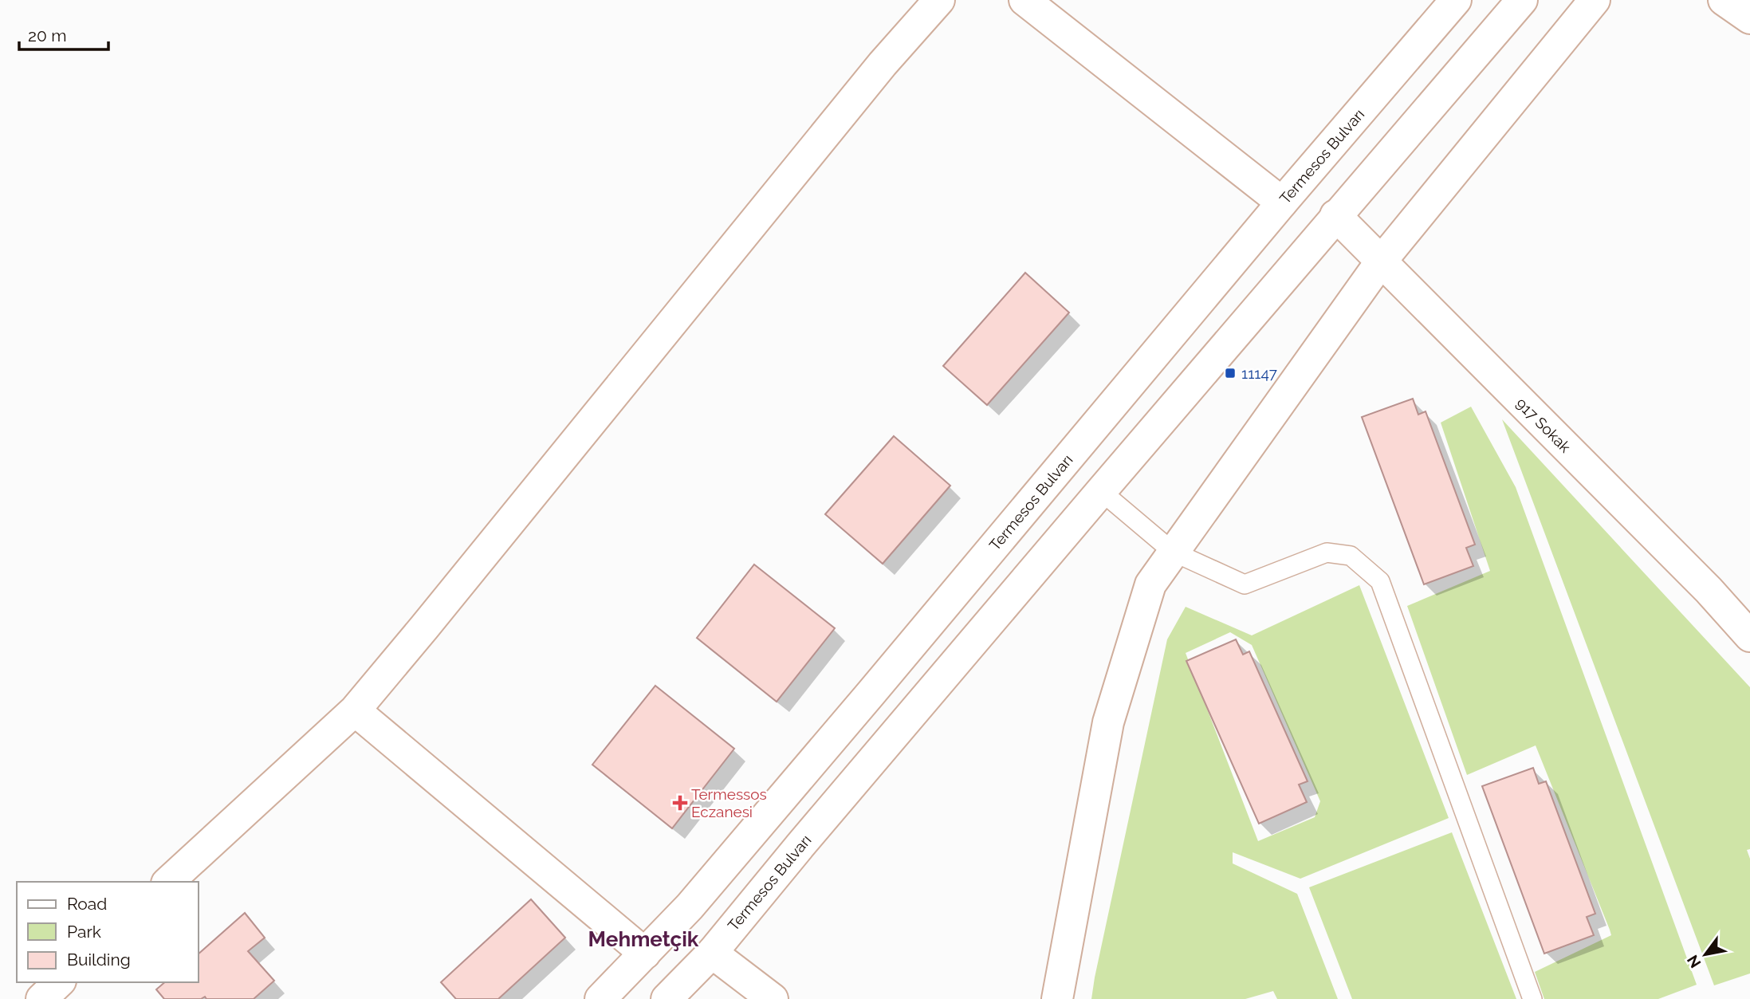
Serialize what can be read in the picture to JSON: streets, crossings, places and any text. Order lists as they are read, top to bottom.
{
  "streets": {
    "street": ["Termesos Bulvarı", "917 Sokak"]
  },
  "crossings": [
    ["Termesos Bulvarı", "917 Sokak"]
  ],
  "districts": ["Mehmetçik"],
  "places": {
    "transit": ["11147"],
    "health": ["Termessos Eczanesi"]
  },
  "legend": ["Road", "Park", "Building"],
  "scale_bar": "20 m",
  "north": "bottom left"
}
